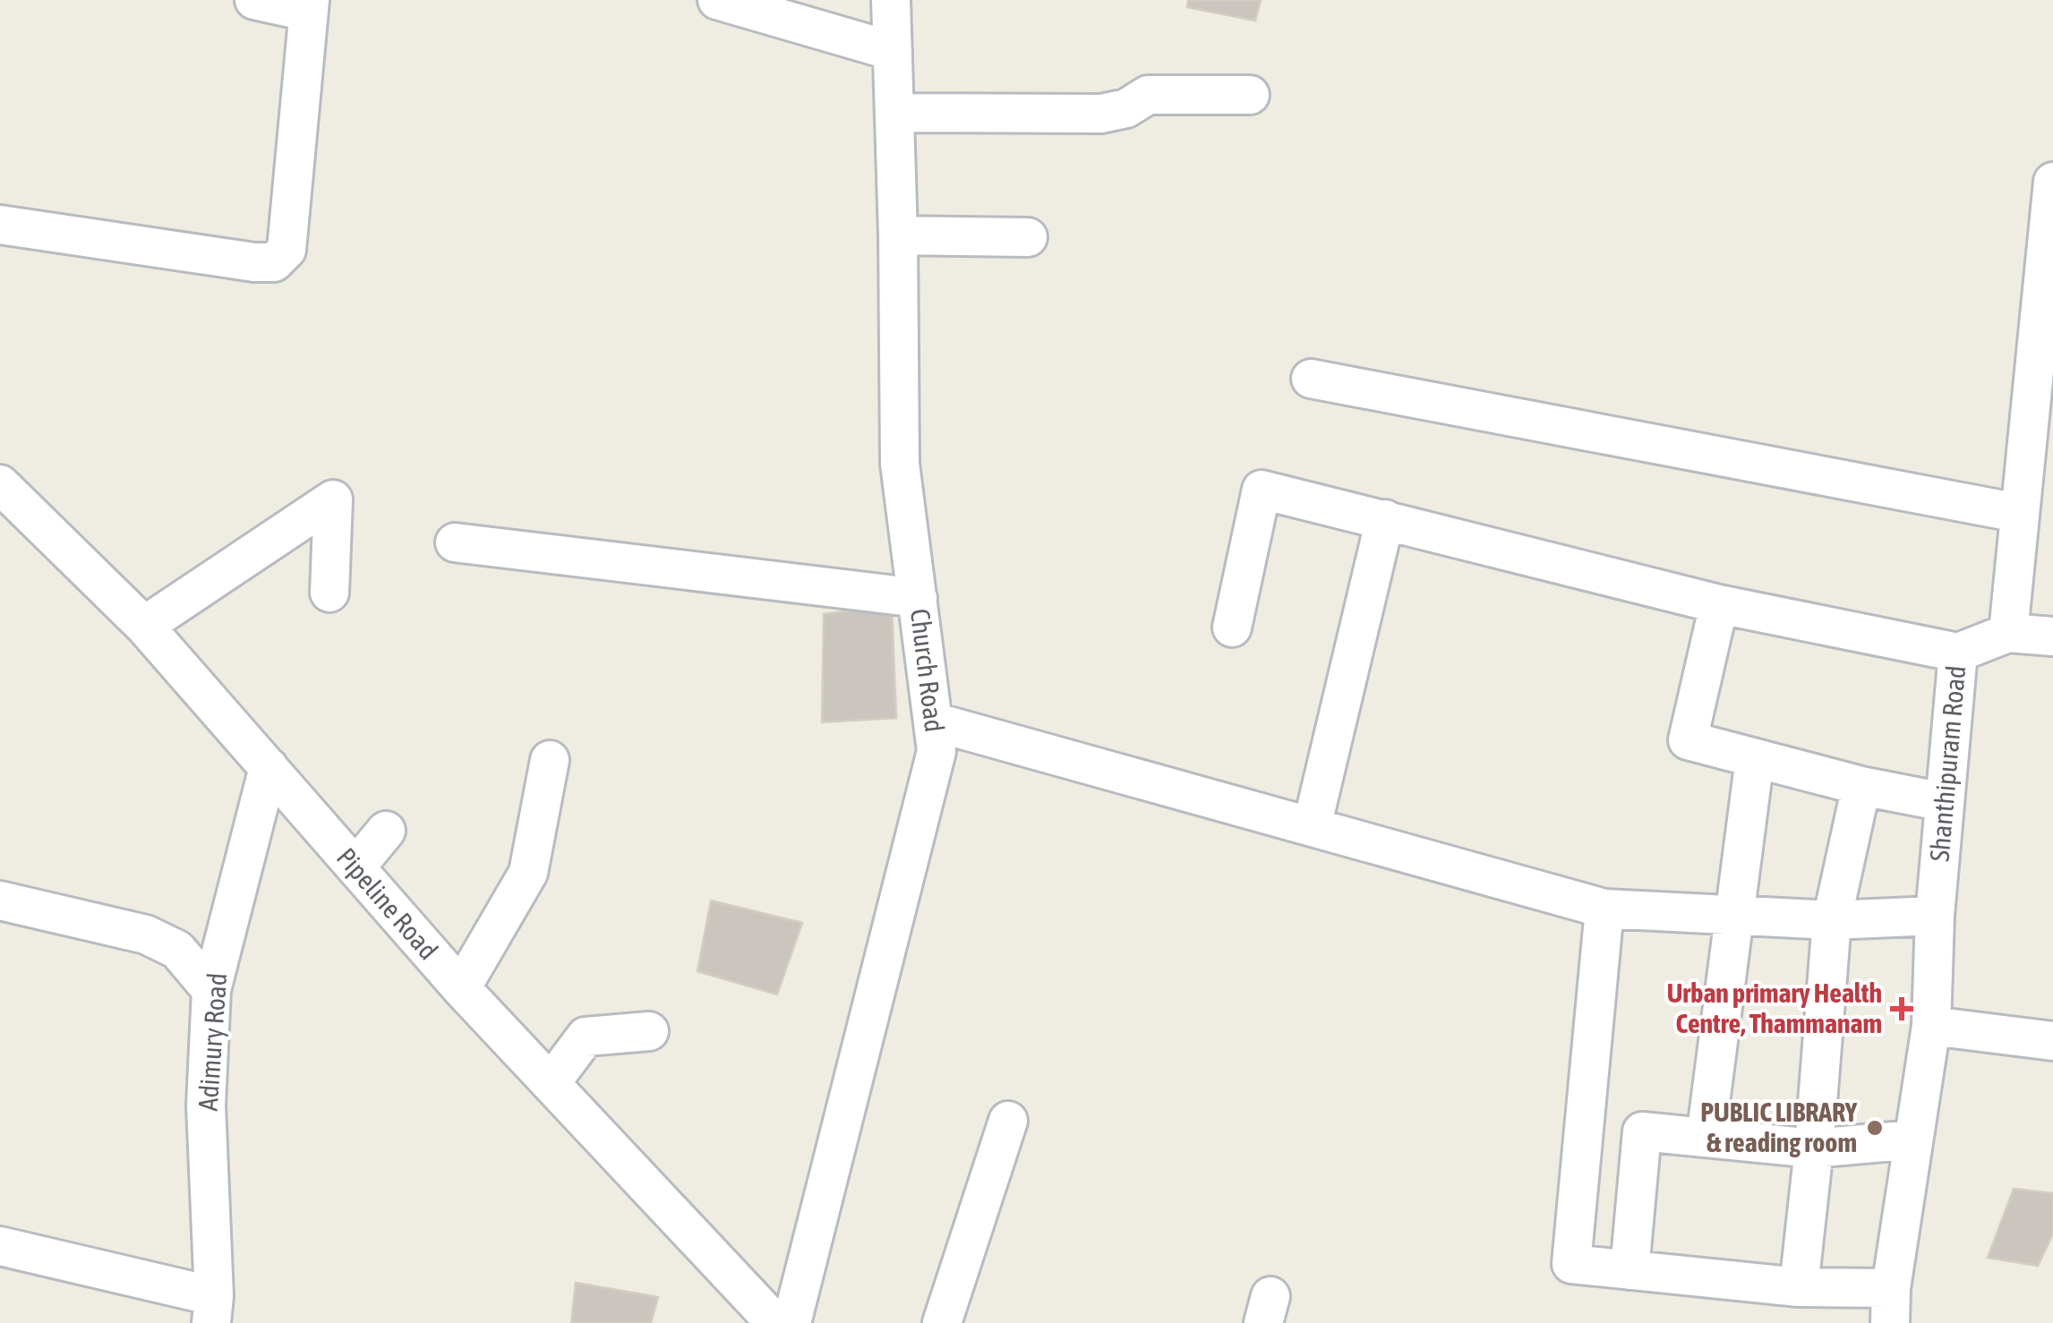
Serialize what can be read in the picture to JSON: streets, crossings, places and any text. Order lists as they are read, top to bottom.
{
  "streets": {
    "street": [
      "Church Road",
      "Shanthipuram Road",
      "Pipeline Road",
      "Adimury Road"
    ]
  },
  "crossings": [
    ["Pipeline Road", "Adimury Road"]
  ],
  "places": {
    "health": ["Urban primary Health Centre, Thammanam"],
    "other": ["PUBLIC LIBRARY & reading room"]
  }
}
